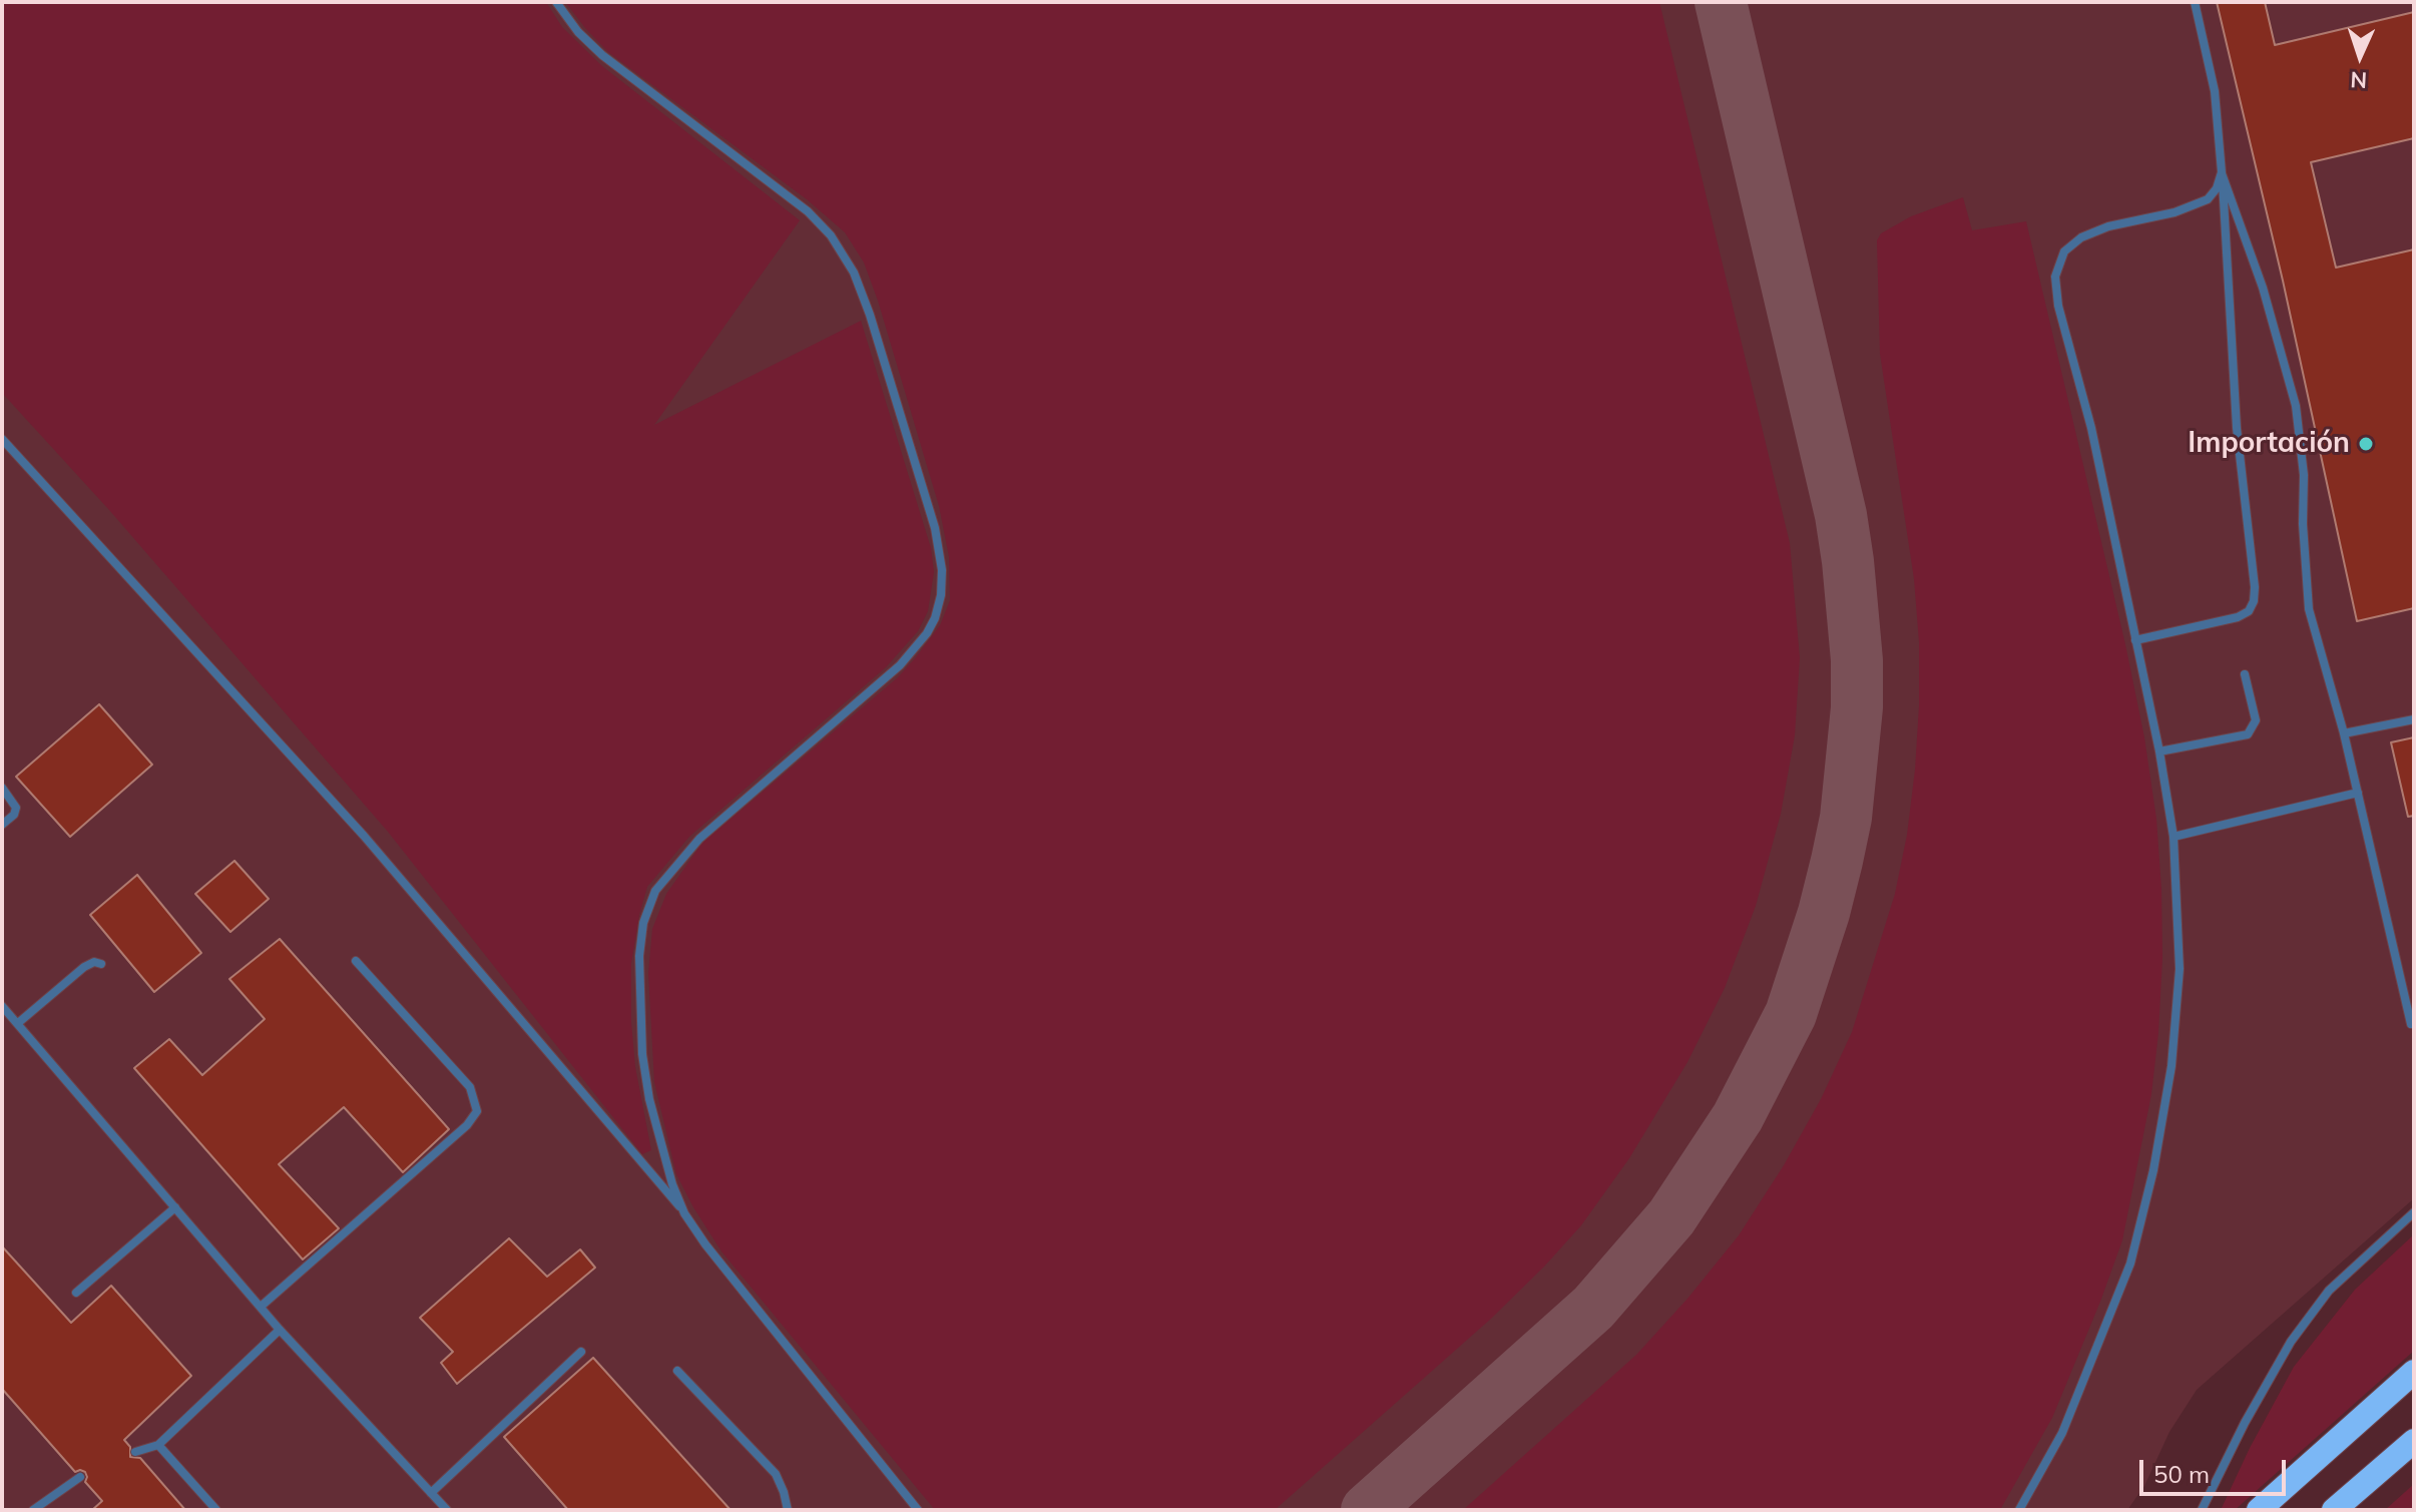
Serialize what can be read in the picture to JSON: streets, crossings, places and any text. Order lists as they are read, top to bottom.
{
  "places": ["Importación"],
  "scale_bar": "50 m",
  "north": "bottom"
}
